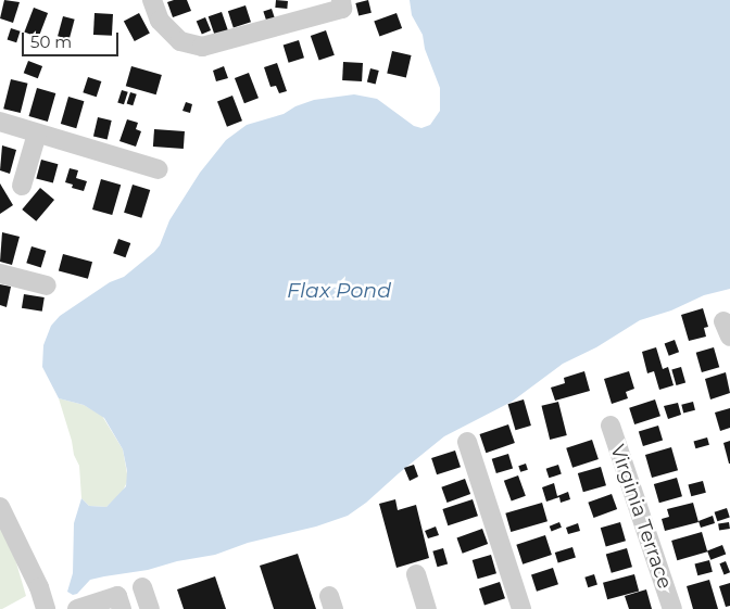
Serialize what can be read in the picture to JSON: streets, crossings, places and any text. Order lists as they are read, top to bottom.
{
  "streets": {
    "street": ["Virginia Terrace"]
  },
  "water": ["Flax Pond"],
  "scale_bar": "50 m"
}
